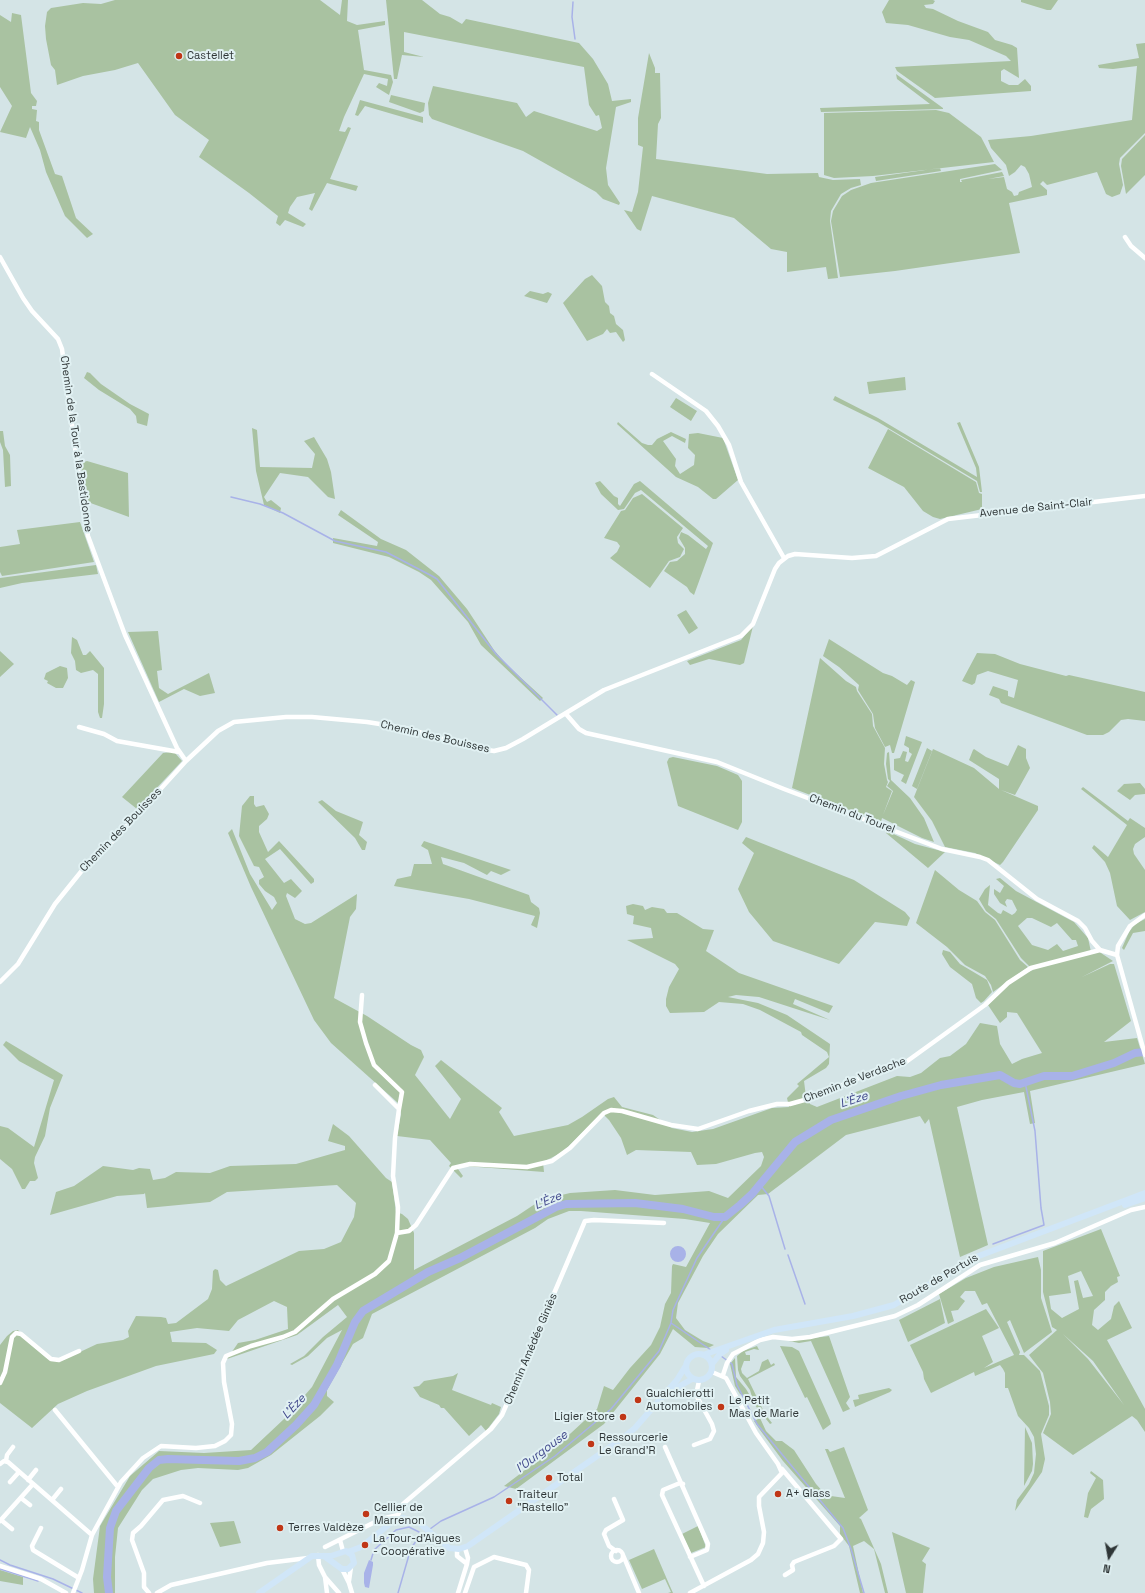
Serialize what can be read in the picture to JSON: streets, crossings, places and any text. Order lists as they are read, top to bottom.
{
  "streets": {
    "main road": ["Route de Pertuis"],
    "street": [
      "Chemin de la Tour à la Bastidonne",
      "Avenue de Saint-Clair",
      "Chemin des Bouisses",
      "Chemin du Tourel",
      "Chemin de Verdache",
      "Chemin Amédée Giniès"
    ]
  },
  "crossings": [
    ["Chemin de la Tour à la Bastidonne", "Chemin des Bouisses"],
    ["Avenue de Saint-Clair", "Chemin des Bouisses"],
    ["Chemin des Bouisses", "Chemin du Tourel"],
    ["Chemin du Tourel", "Chemin de Verdache"]
  ],
  "water": ["L'Èze", "l'Ourgouse"],
  "places": [
    "Castellet",
    "Gualchierotti Automobiles",
    "Le Petit Mas de Marie",
    "Ligier Store",
    "Ressourcerie Le Grand'R",
    "Total",
    "A+ Glass",
    "Traiteur \"Rastello\"",
    "Cellier de Marrenon",
    "Terres Valdèze",
    "La Tour-d'Aigues - Coopérative"
  ],
  "north": "bottom"
}
